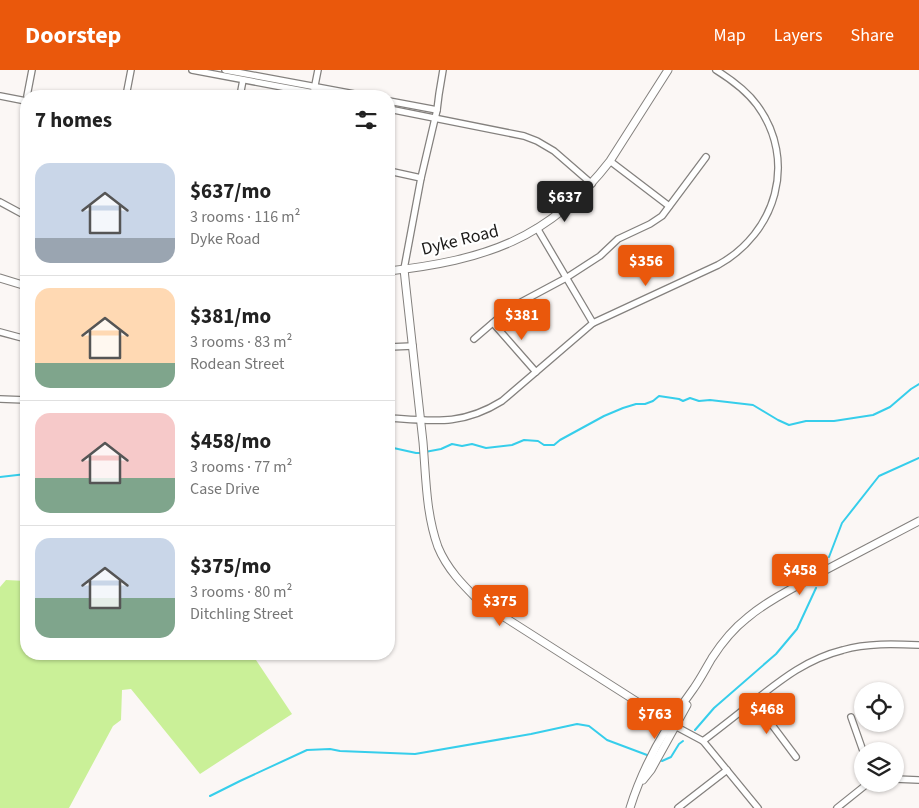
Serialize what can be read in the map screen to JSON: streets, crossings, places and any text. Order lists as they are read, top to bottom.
{
  "streets": {
    "street": ["Dyke Road"]
  },
  "page": {
    "header": "Doorstep",
    "nav": ["Map", "Layers", "Share"],
    "heading": "7 homes",
    "list": [
      {
        "name": "$637/mo",
        "note": "3 rooms · 116 m² · Dyke Road"
      },
      {
        "name": "$381/mo",
        "note": "3 rooms · 83 m² · Rodean Street"
      },
      {
        "name": "$458/mo",
        "note": "3 rooms · 77 m² · Case Drive"
      },
      {
        "name": "$375/mo",
        "note": "3 rooms · 80 m² · Ditchling Street"
      }
    ],
    "price": [
      "$637",
      "$356",
      "$381",
      "$458",
      "$375",
      "$468",
      "$763"
    ]
  }
}
